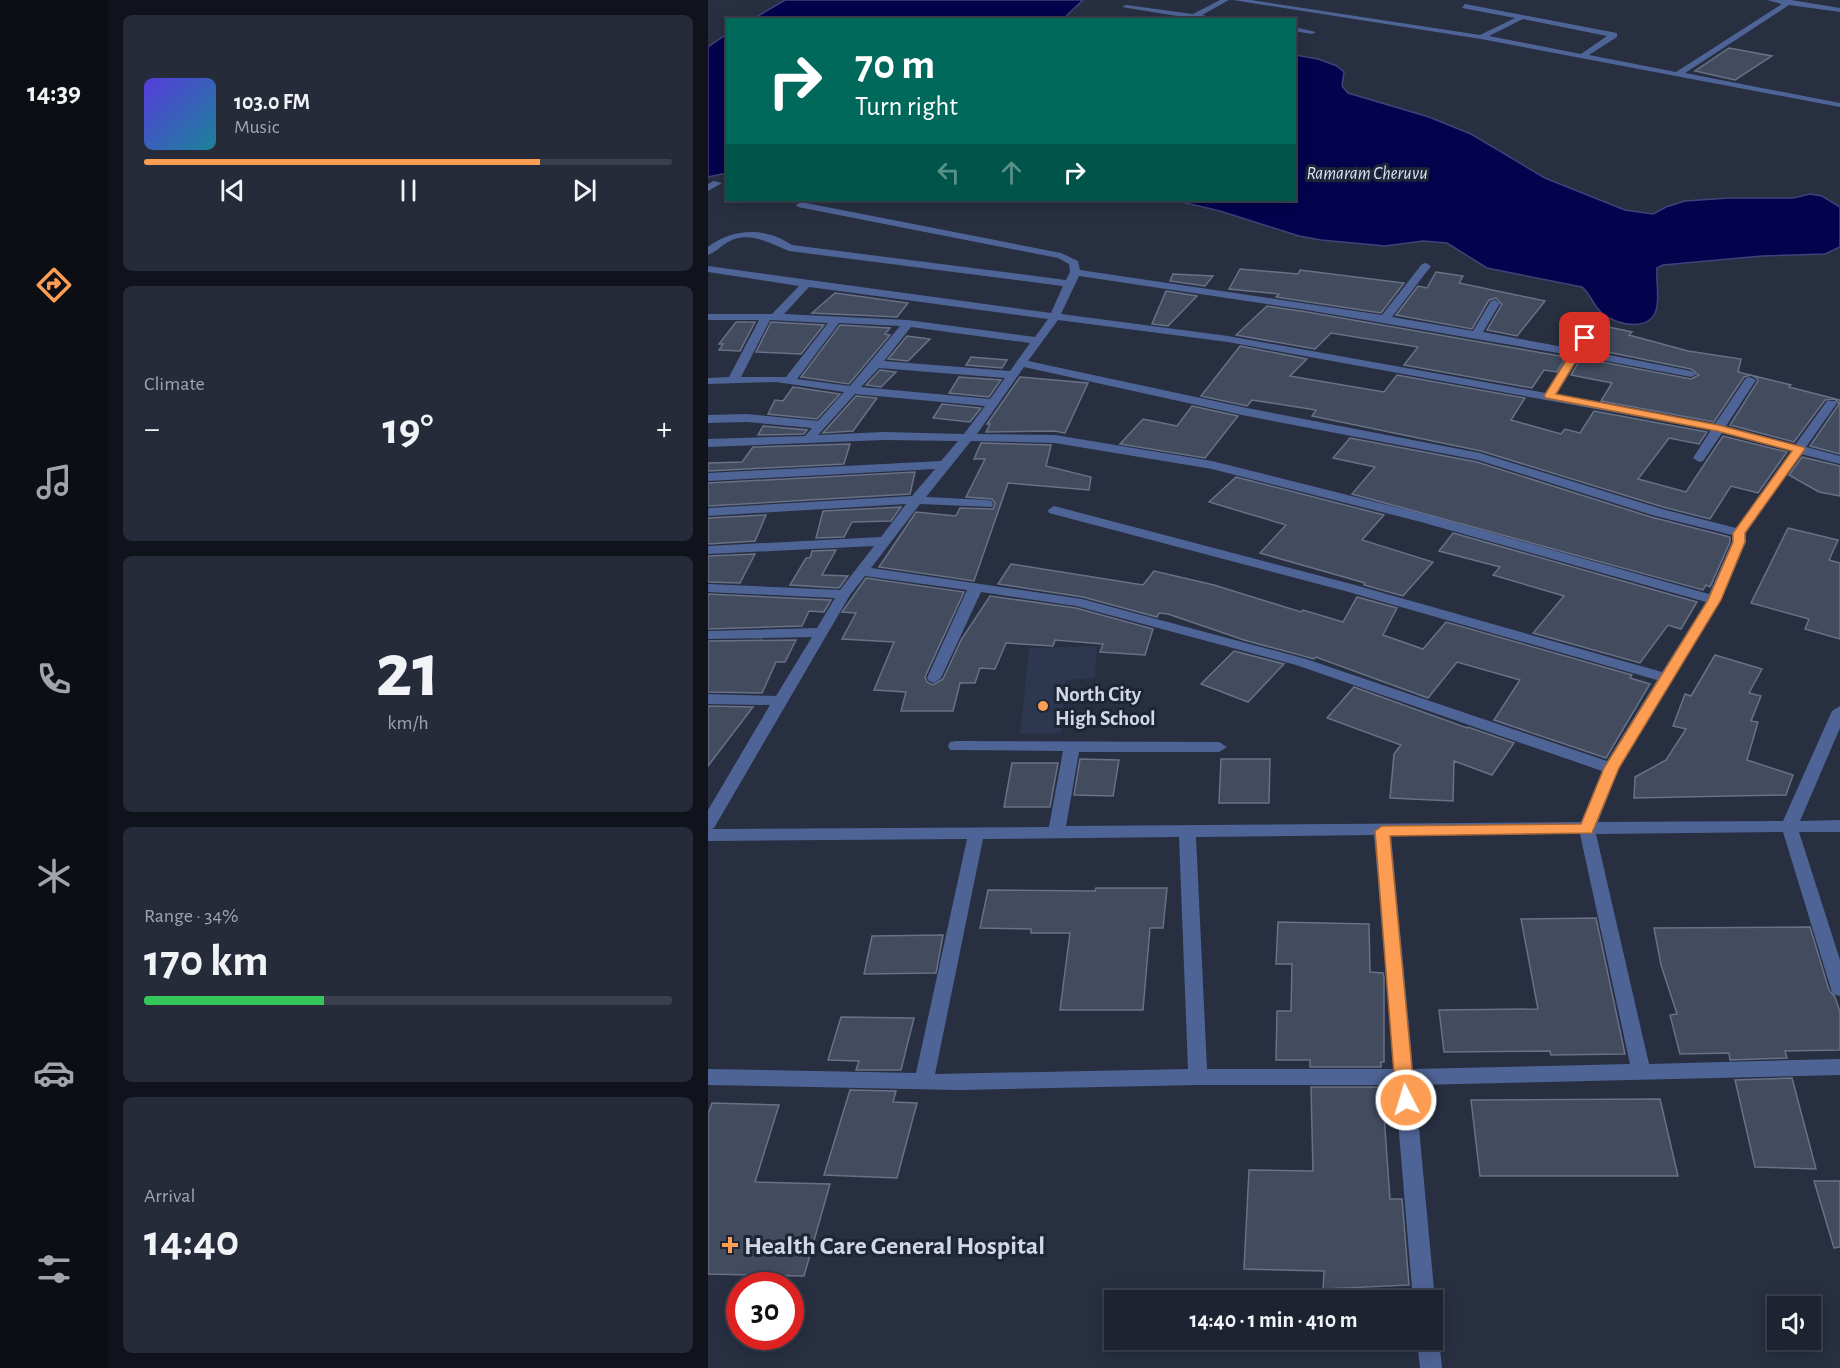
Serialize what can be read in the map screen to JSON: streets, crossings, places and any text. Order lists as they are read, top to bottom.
{
  "water": ["Ramaram Cheruvu"],
  "places": {
    "other": ["North City High School"],
    "health": ["Health Care General Hospital"]
  },
  "page": {
    "tabs": "14:39",
    "turn": ["70 m", "Turn right"],
    "song": ["103.0 FM", "Music"],
    "tile": [
      "Climate",
      ["21", "km/h"],
      ["Range · 34%", "170 km"],
      ["Arrival", "14:40"]
    ],
    "heat": ["−", "19°", "+"],
    "limit": "30",
    "trip": "14:40 · 1 min · 410 m"
  }
}
